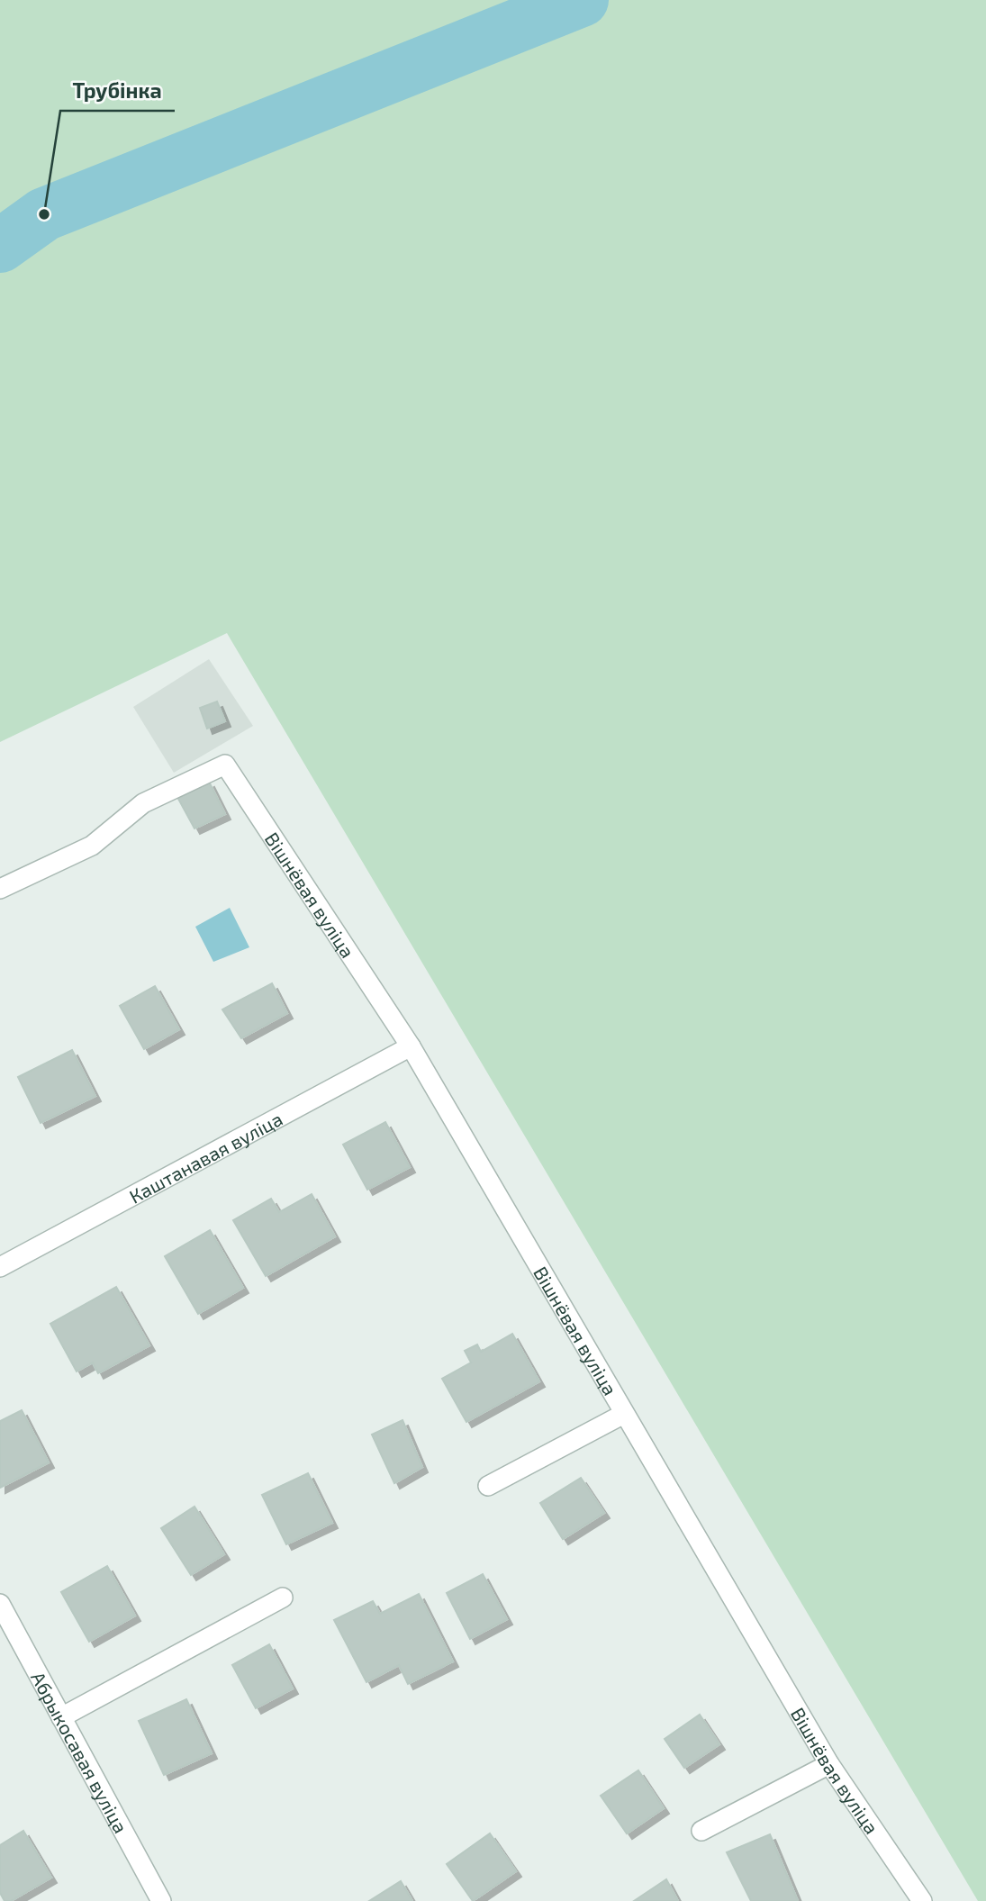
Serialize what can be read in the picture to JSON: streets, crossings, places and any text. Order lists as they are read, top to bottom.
{
  "streets": {
    "street": ["Вішнёвая вуліца", "Каштанавая вуліца", "Абрыкосавая вуліца"]
  },
  "crossings": [
    ["Вішнёвая вуліца", "Каштанавая вуліца"]
  ],
  "places": ["Трубінка"]
}
